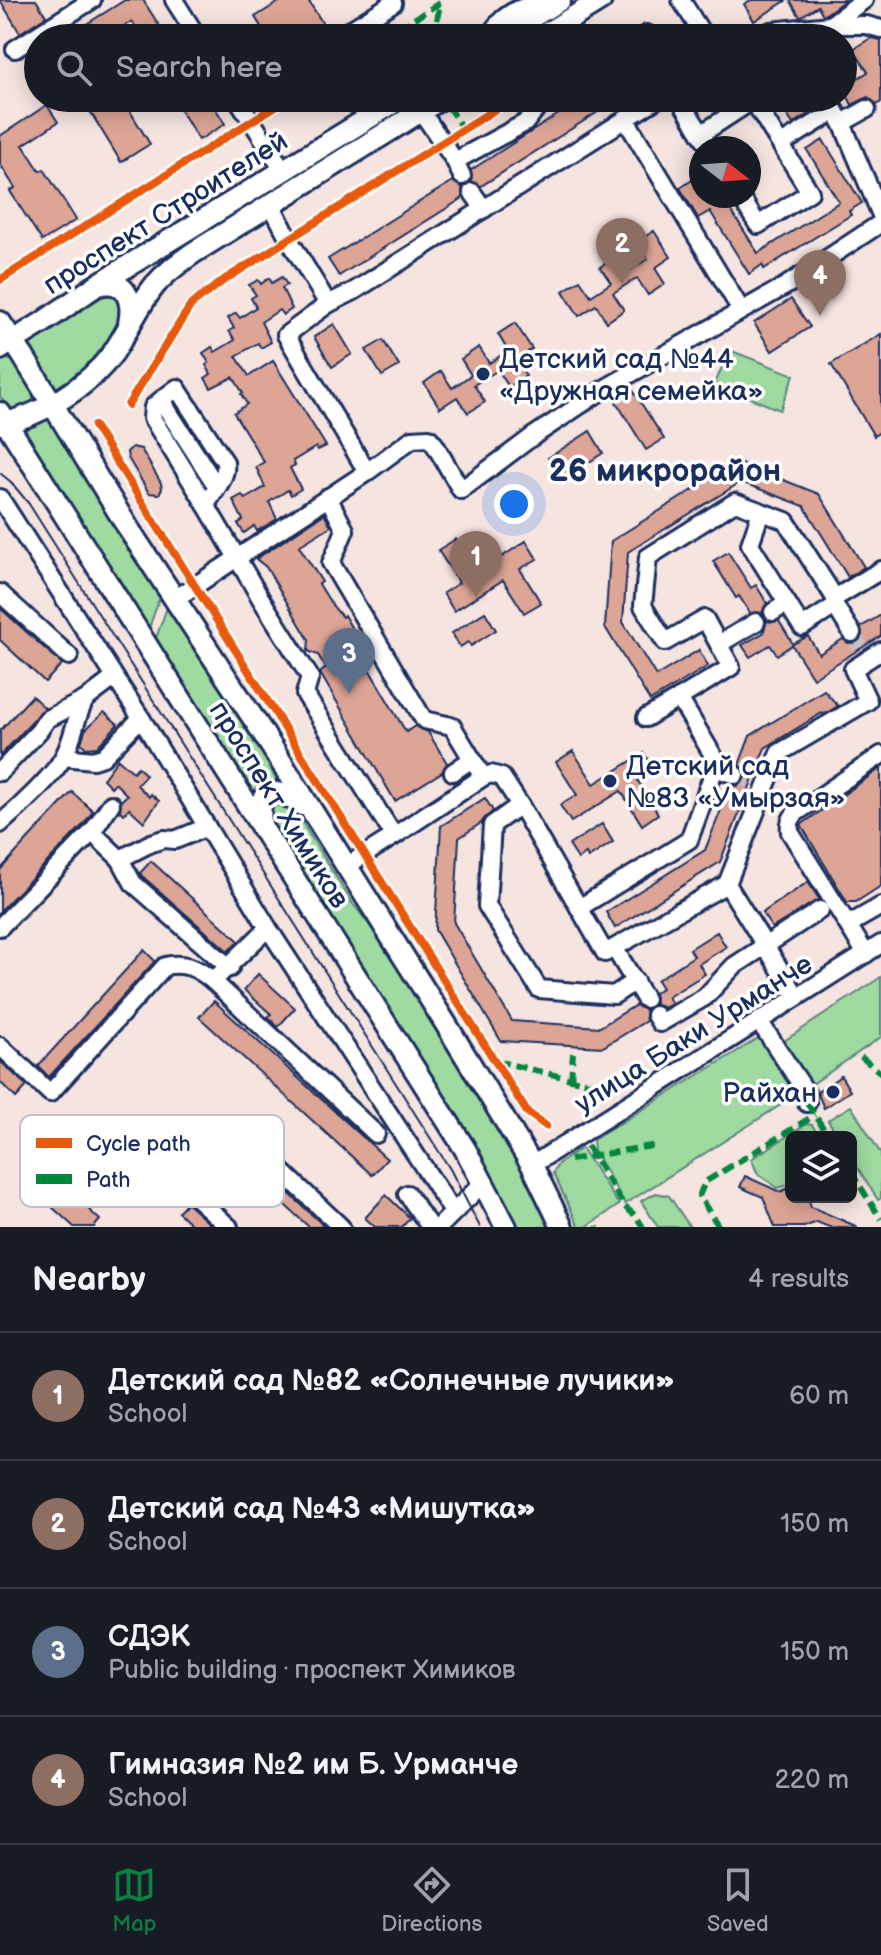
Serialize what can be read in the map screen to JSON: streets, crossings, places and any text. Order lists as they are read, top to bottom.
{
  "streets": {
    "main road": ["проспект Строителей", "проспект Химиков"],
    "street": ["улица Баки Урманче"]
  },
  "crossings": [
    ["проспект Строителей", "проспект Химиков"],
    ["проспект Химиков", "улица Баки Урманче"]
  ],
  "districts": ["26 микрорайон"],
  "places": ["Детский сад №44 «Дружная семейка»", "Детский сад №83 «Умырзая»", "Райхан"],
  "legend": ["Cycle path", "Path"],
  "north": "right",
  "page": {
    "search": "Search here",
    "pins": [
      "2",
      "4",
      "1",
      "3"
    ],
    "heading": ["Nearby", "4 results"],
    "list": [
      {
        "mark": "1",
        "name": "Детский сад №82 «Солнечные лучики»",
        "note": "School",
        "value": "60 m"
      },
      {
        "mark": "2",
        "name": "Детский сад №43 «Мишутка»",
        "note": "School",
        "value": "150 m"
      },
      {
        "mark": "3",
        "name": "СДЭК",
        "note": "Public building · проспект Химиков",
        "value": "150 m"
      },
      {
        "mark": "4",
        "name": "Гимназия №2 им Б. Урманче",
        "note": "School",
        "value": "220 m"
      }
    ],
    "nav": ["Map", "Directions", "Saved"]
  }
}
